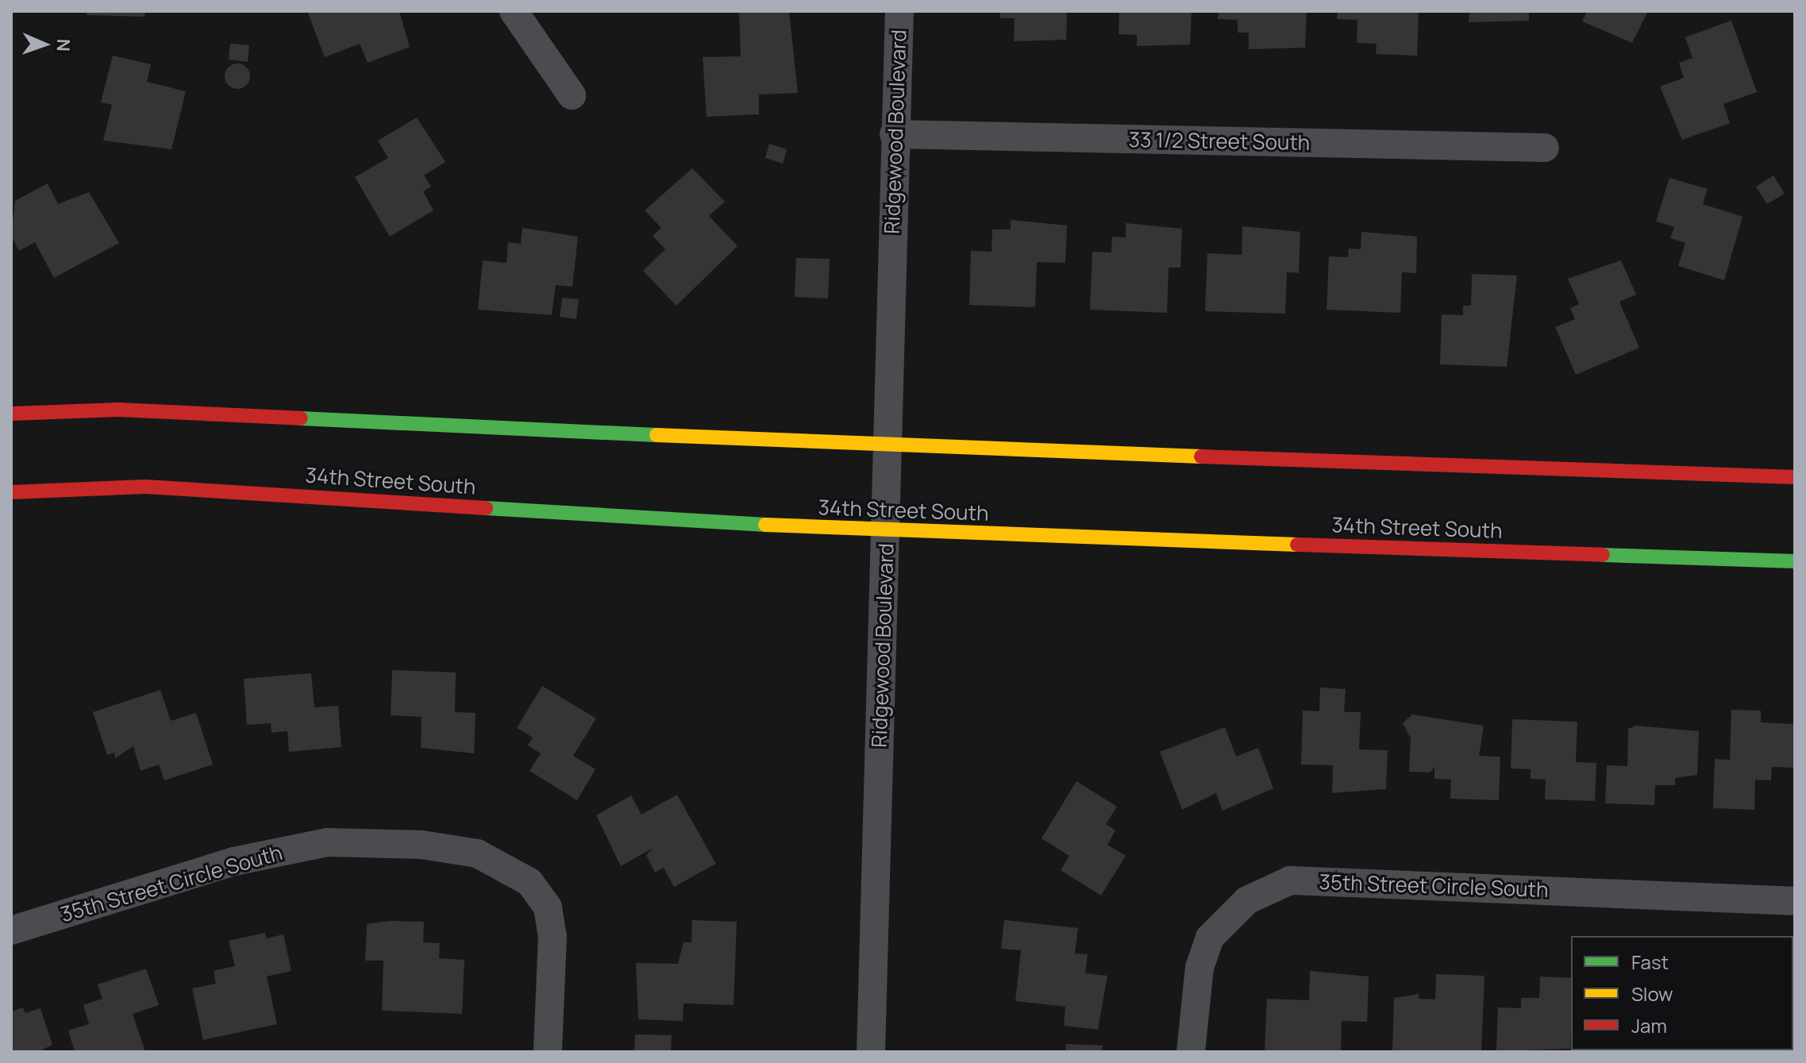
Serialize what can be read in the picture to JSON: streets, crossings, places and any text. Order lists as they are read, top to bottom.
{
  "streets": {
    "main road": ["34th Street South"],
    "street": ["Ridgewood Boulevard", "33 1/2 Street South", "35th Street Circle South"]
  },
  "crossings": [
    ["Ridgewood Boulevard", "33 1/2 Street South"],
    ["Ridgewood Boulevard", "34th Street South"]
  ],
  "legend": ["Fast", "Slow", "Jam"],
  "north": "right"
}
